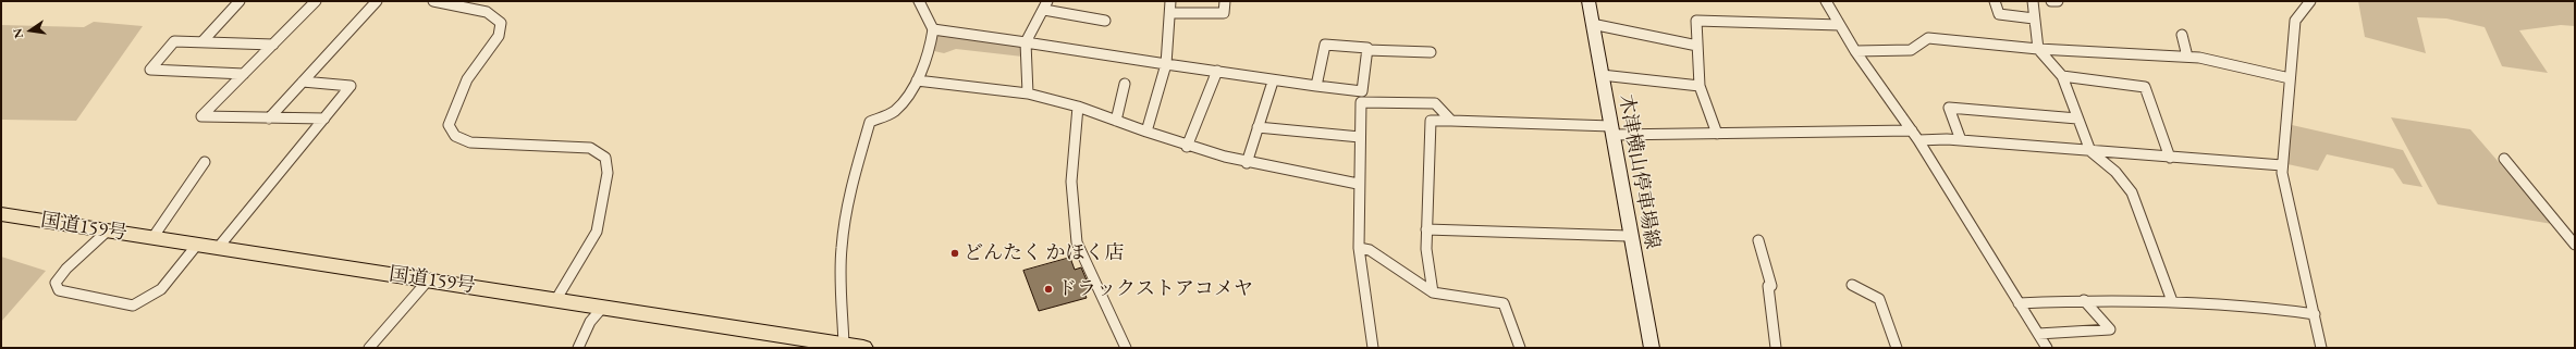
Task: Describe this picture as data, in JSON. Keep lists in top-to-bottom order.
{
  "streets": {
    "highway": ["国道159号"],
    "main road": ["木津横山停車場線"]
  },
  "places": ["どんたく かほく店", "ドラックストアコメヤ"],
  "north": "left"
}
